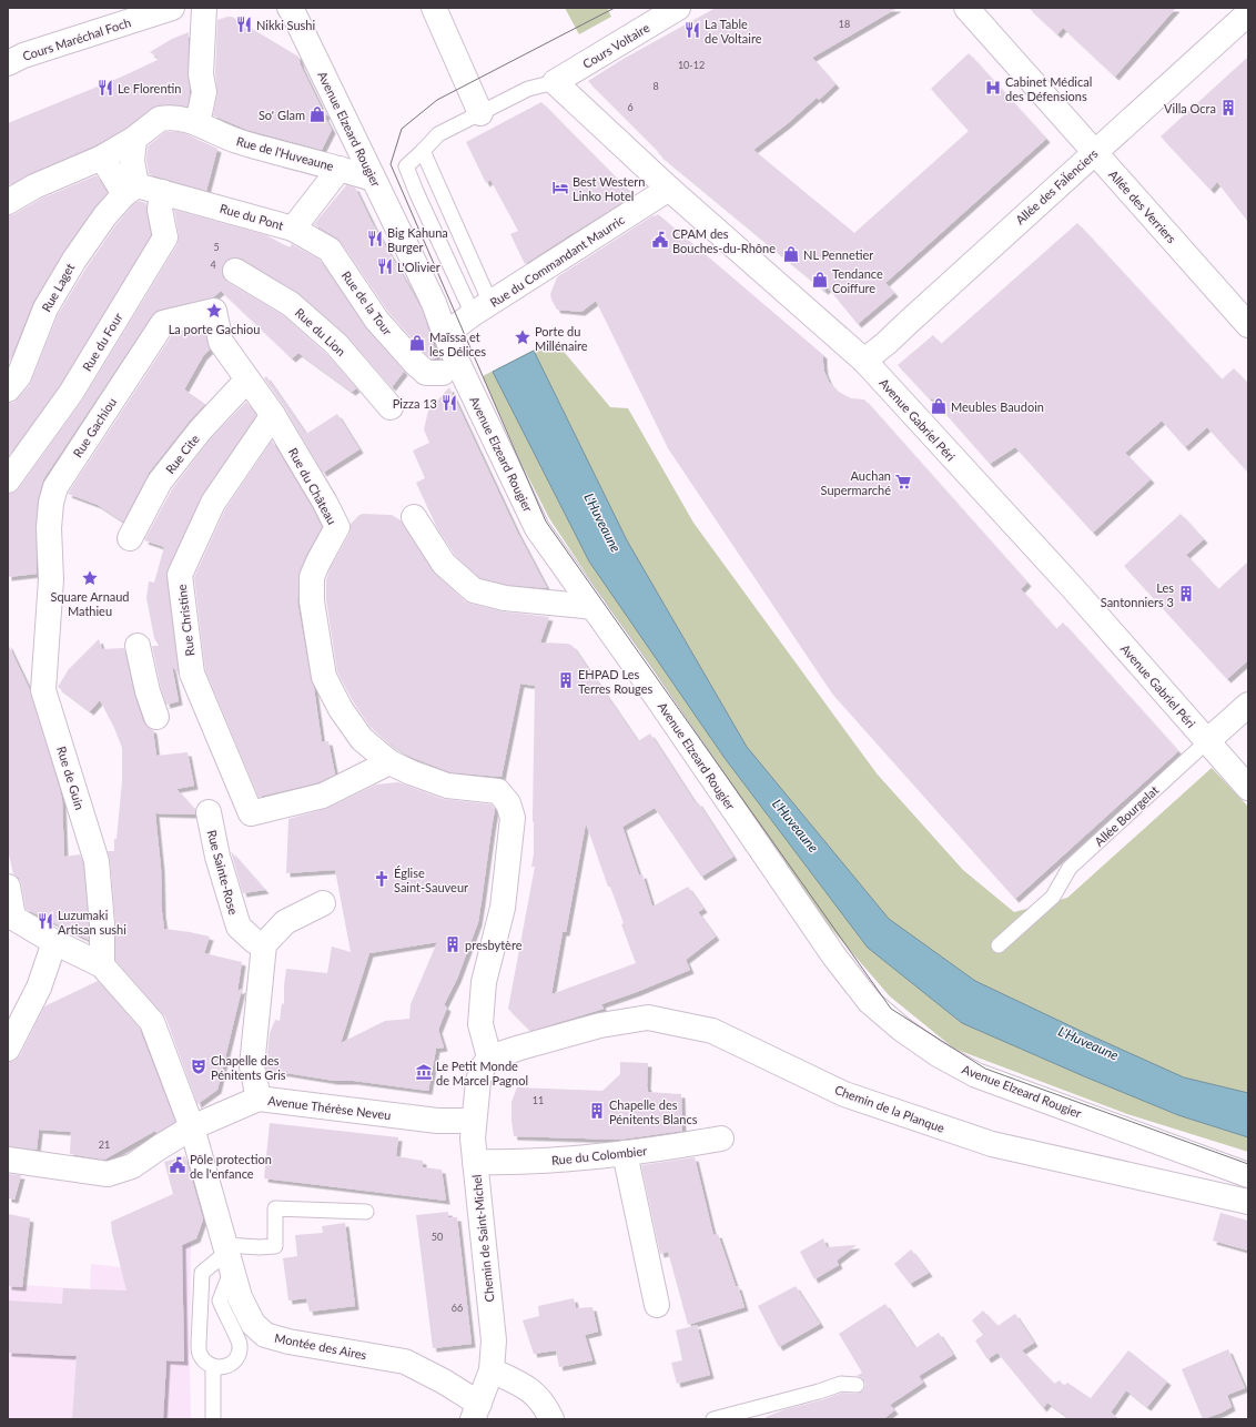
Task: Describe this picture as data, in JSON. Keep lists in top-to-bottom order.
{
  "streets": {
    "street": [
      "Cours Maréchal Foch",
      "Cours Voltaire",
      "Avenue Elzeard Rougier",
      "Rue de l'Huveaune",
      "Allée des FaÏenciers",
      "Allée des Verriers",
      "Rue du Pont",
      "Rue du Commandant Maurric",
      "Rue Laget",
      "Rue de la Tour",
      "Rue du Lion",
      "Rue du Four",
      "Avenue Gabriel Péri",
      "Rue Gachiou",
      "Rue Cite",
      "Rue du Château",
      "Rue Christine",
      "Rue de Guin",
      "Rue Sainte-Rose",
      "Avenue Thérèse Neveu",
      "Chemin de la Planque",
      "Rue du Colombier",
      "Chemin de Saint-Michel",
      "Montée des Aires"
    ],
    "lane": ["Allée Bourgelat"]
  },
  "crossings": [
    ["Cours Voltaire", "Avenue Gabriel Péri"],
    ["Avenue Elzeard Rougier", "Rue de l'Huveaune"],
    ["Avenue Elzeard Rougier", "Rue du Commandant Maurric"],
    ["Rue de l'Huveaune", "Rue du Pont"],
    ["Allée des FaÏenciers", "Allée des Verriers"],
    ["Allée des FaÏenciers", "Avenue Gabriel Péri"],
    ["Rue du Pont", "Rue Laget"],
    ["Rue du Pont", "Rue de la Tour"],
    ["Rue du Pont", "Rue du Four"],
    ["Rue du Commandant Maurric", "Avenue Gabriel Péri"],
    ["Avenue Gabriel Péri", "Allée Bourgelat"],
    ["Rue Gachiou", "Rue du Château"],
    ["Rue Gachiou", "Rue de Guin"],
    ["Rue Cite", "Rue du Château"],
    ["Rue du Château", "Rue Christine"],
    ["Rue du Château", "Chemin de la Planque"],
    ["Rue du Château", "Chemin de Saint-Michel"],
    ["Rue de Guin", "Montée des Aires"],
    ["Avenue Thérèse Neveu", "Chemin de Saint-Michel"],
    ["Avenue Thérèse Neveu", "Montée des Aires"],
    ["Chemin de la Planque", "Chemin de Saint-Michel"],
    ["Rue du Colombier", "Chemin de Saint-Michel"],
    ["Chemin de Saint-Michel", "Montée des Aires"]
  ],
  "water": ["L'Huveaune"],
  "places": {
    "restaurant": [
      "Nikki Sushi",
      "La Table de Voltaire",
      "Le Florentin",
      "Big Kahuna Burger",
      "L'Olivier",
      "Pizza 13",
      "Luzumaki Artisan sushi"
    ],
    "hospital": ["Cabinet Médical des Défensions"],
    "building": [
      "Villa Ocra",
      "Les Santonniers 3",
      "EHPAD Les Terres Rouges",
      "presbytère",
      "Chapelle des Pénitents Blancs"
    ],
    "shop": [
      "So' Glam",
      "NL Pennetier",
      "Tendance Coiffure",
      "Maïssa et les Délices",
      "Meubles Baudoin"
    ],
    "hotel": ["Best Western Linko Hotel"],
    "public building": ["CPAM des Bouches-du-Rhône", "Pôle protection de l'enfance"],
    "place": ["La porte Gachiou", "Porte du Millénaire", "Square Arnaud Mathieu"],
    "supermarket": ["Auchan Supermarché"],
    "church": ["Église Saint-Sauveur"],
    "theatre": ["Chapelle des Pénitents Gris"],
    "museum": ["Le Petit Monde de Marcel Pagnol"]
  },
  "house_numbers": [
    "18",
    "10-12",
    "8",
    "6",
    "5",
    "4",
    "11",
    "21",
    "50",
    "66"
  ]
}
